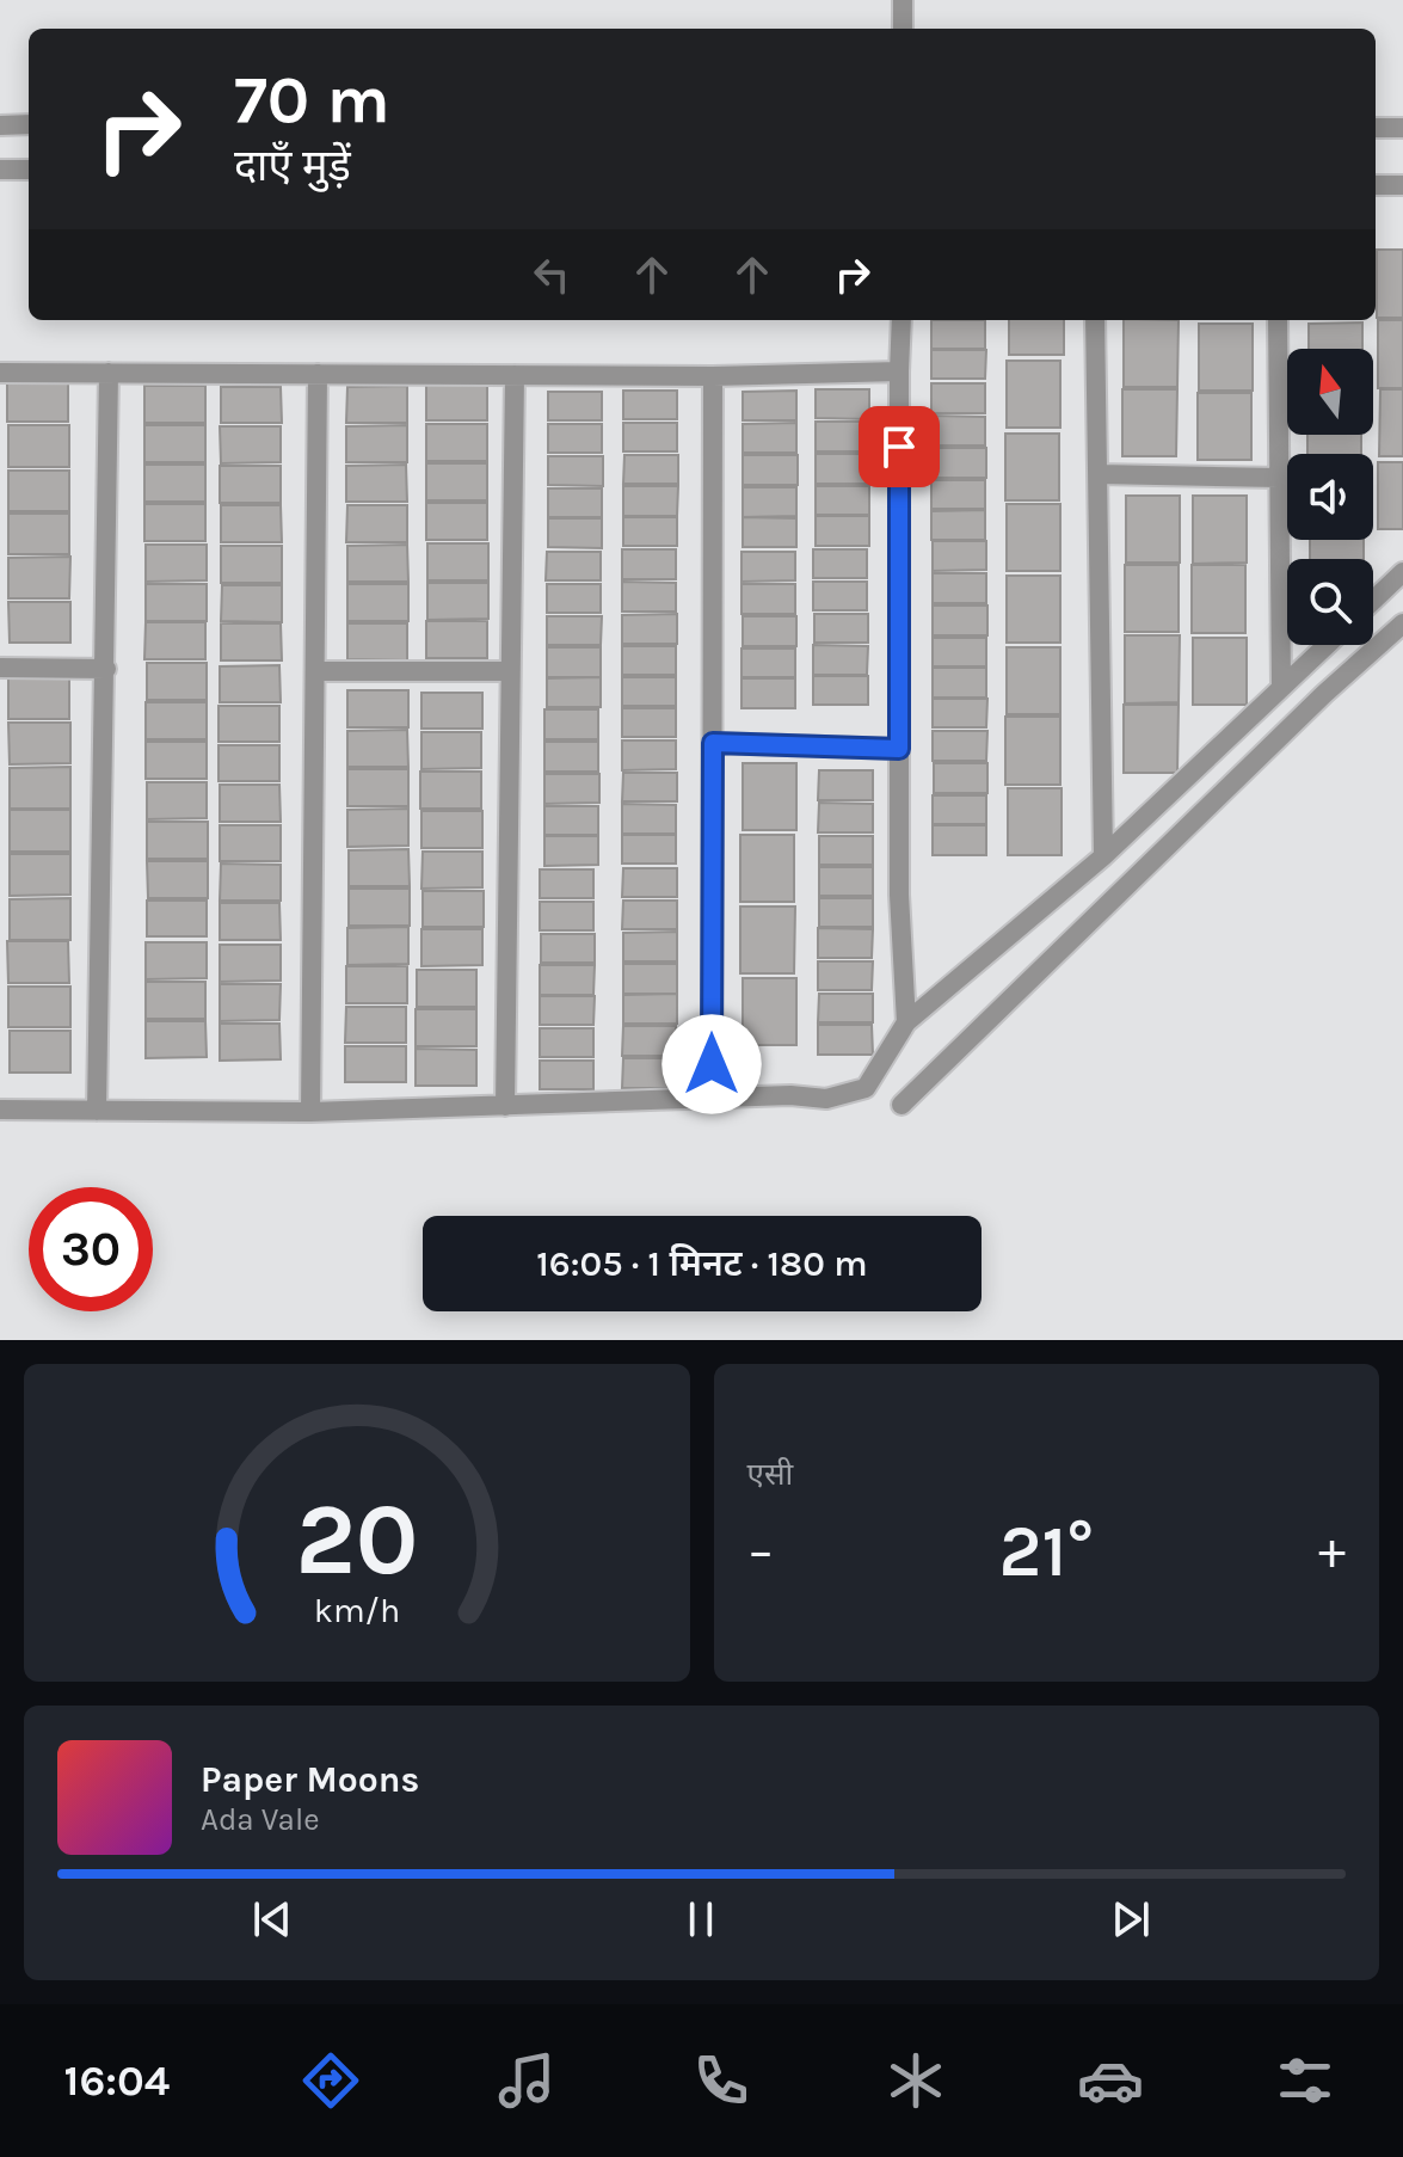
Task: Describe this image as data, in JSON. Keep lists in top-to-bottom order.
{
  "north": "top",
  "page": {
    "turn": ["70 m", "दाएँ मुड़ें"],
    "limit": "30",
    "trip": "16:05 · 1 मिनट · 180 m",
    "tile": "एसी",
    "heat": ["−", "21°", "+"],
    "song": ["Paper Moons", "Ada Vale"],
    "tabs": "16:04",
    "gauge": ["20", "km/h"]
  }
}
